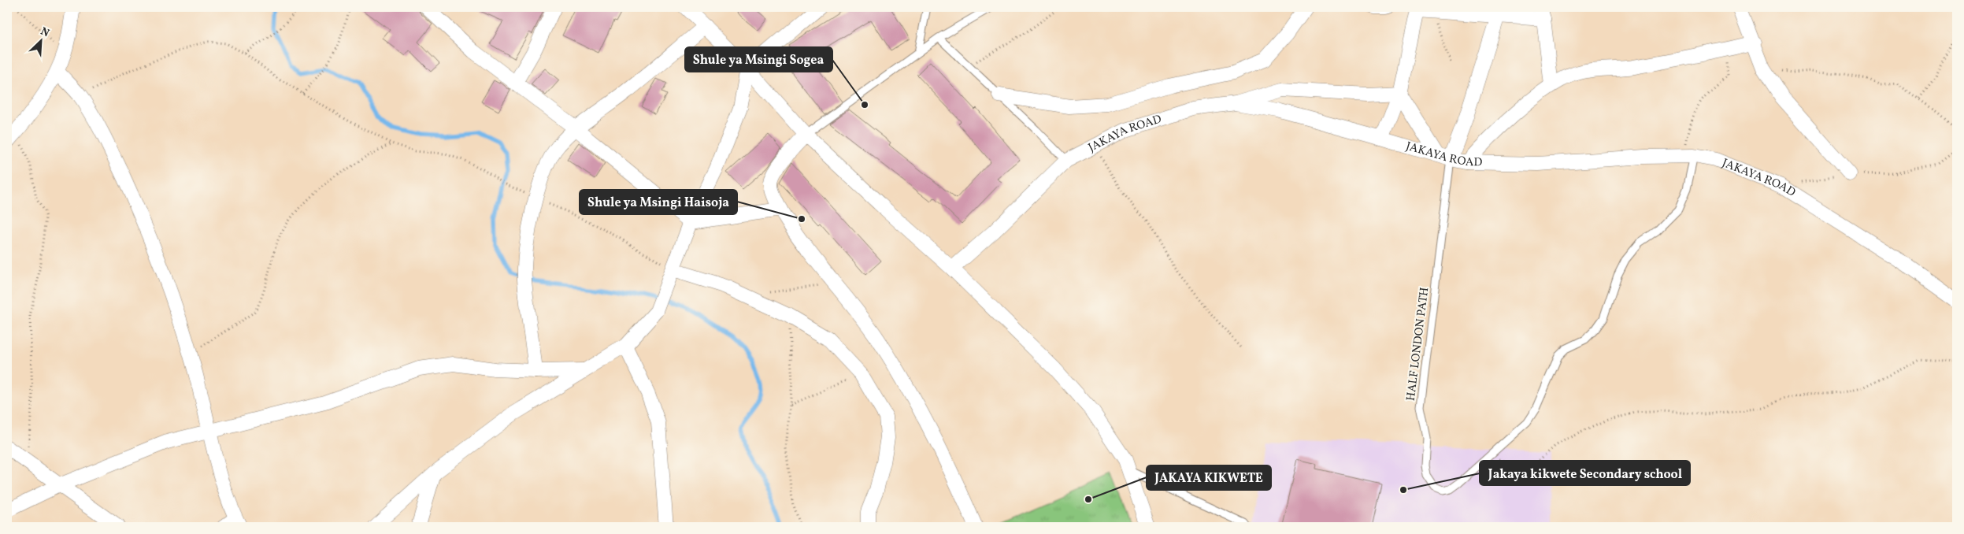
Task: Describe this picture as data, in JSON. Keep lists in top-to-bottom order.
{
  "streets": {
    "street": ["JAKAYA ROAD"],
    "lane": ["HALF LONDON PATH"]
  },
  "crossings": [
    ["JAKAYA ROAD", "HALF LONDON PATH"]
  ],
  "places": [
    "Shule ya Msingi Sogea",
    "Shule ya Msingi Haisoja",
    "Jakaya kikwete Secondary school",
    "JAKAYA KIKWETE"
  ],
  "north": "top right"
}
